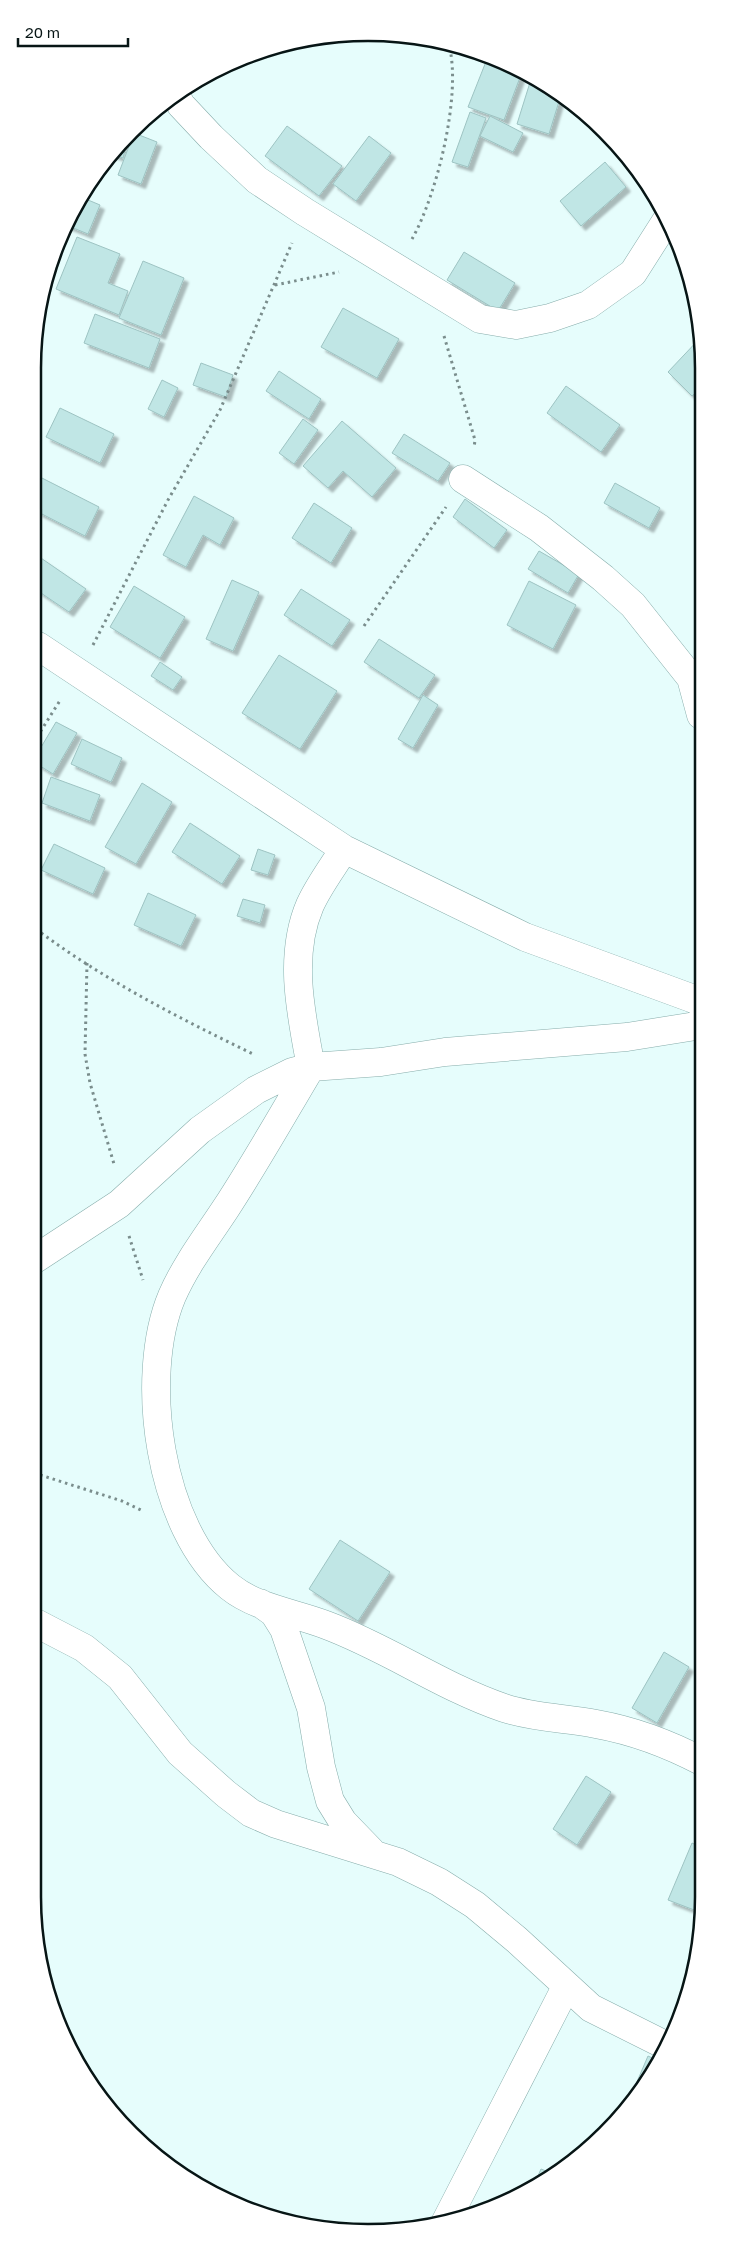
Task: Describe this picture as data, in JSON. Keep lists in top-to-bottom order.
{
  "scale_bar": "20 m"
}
